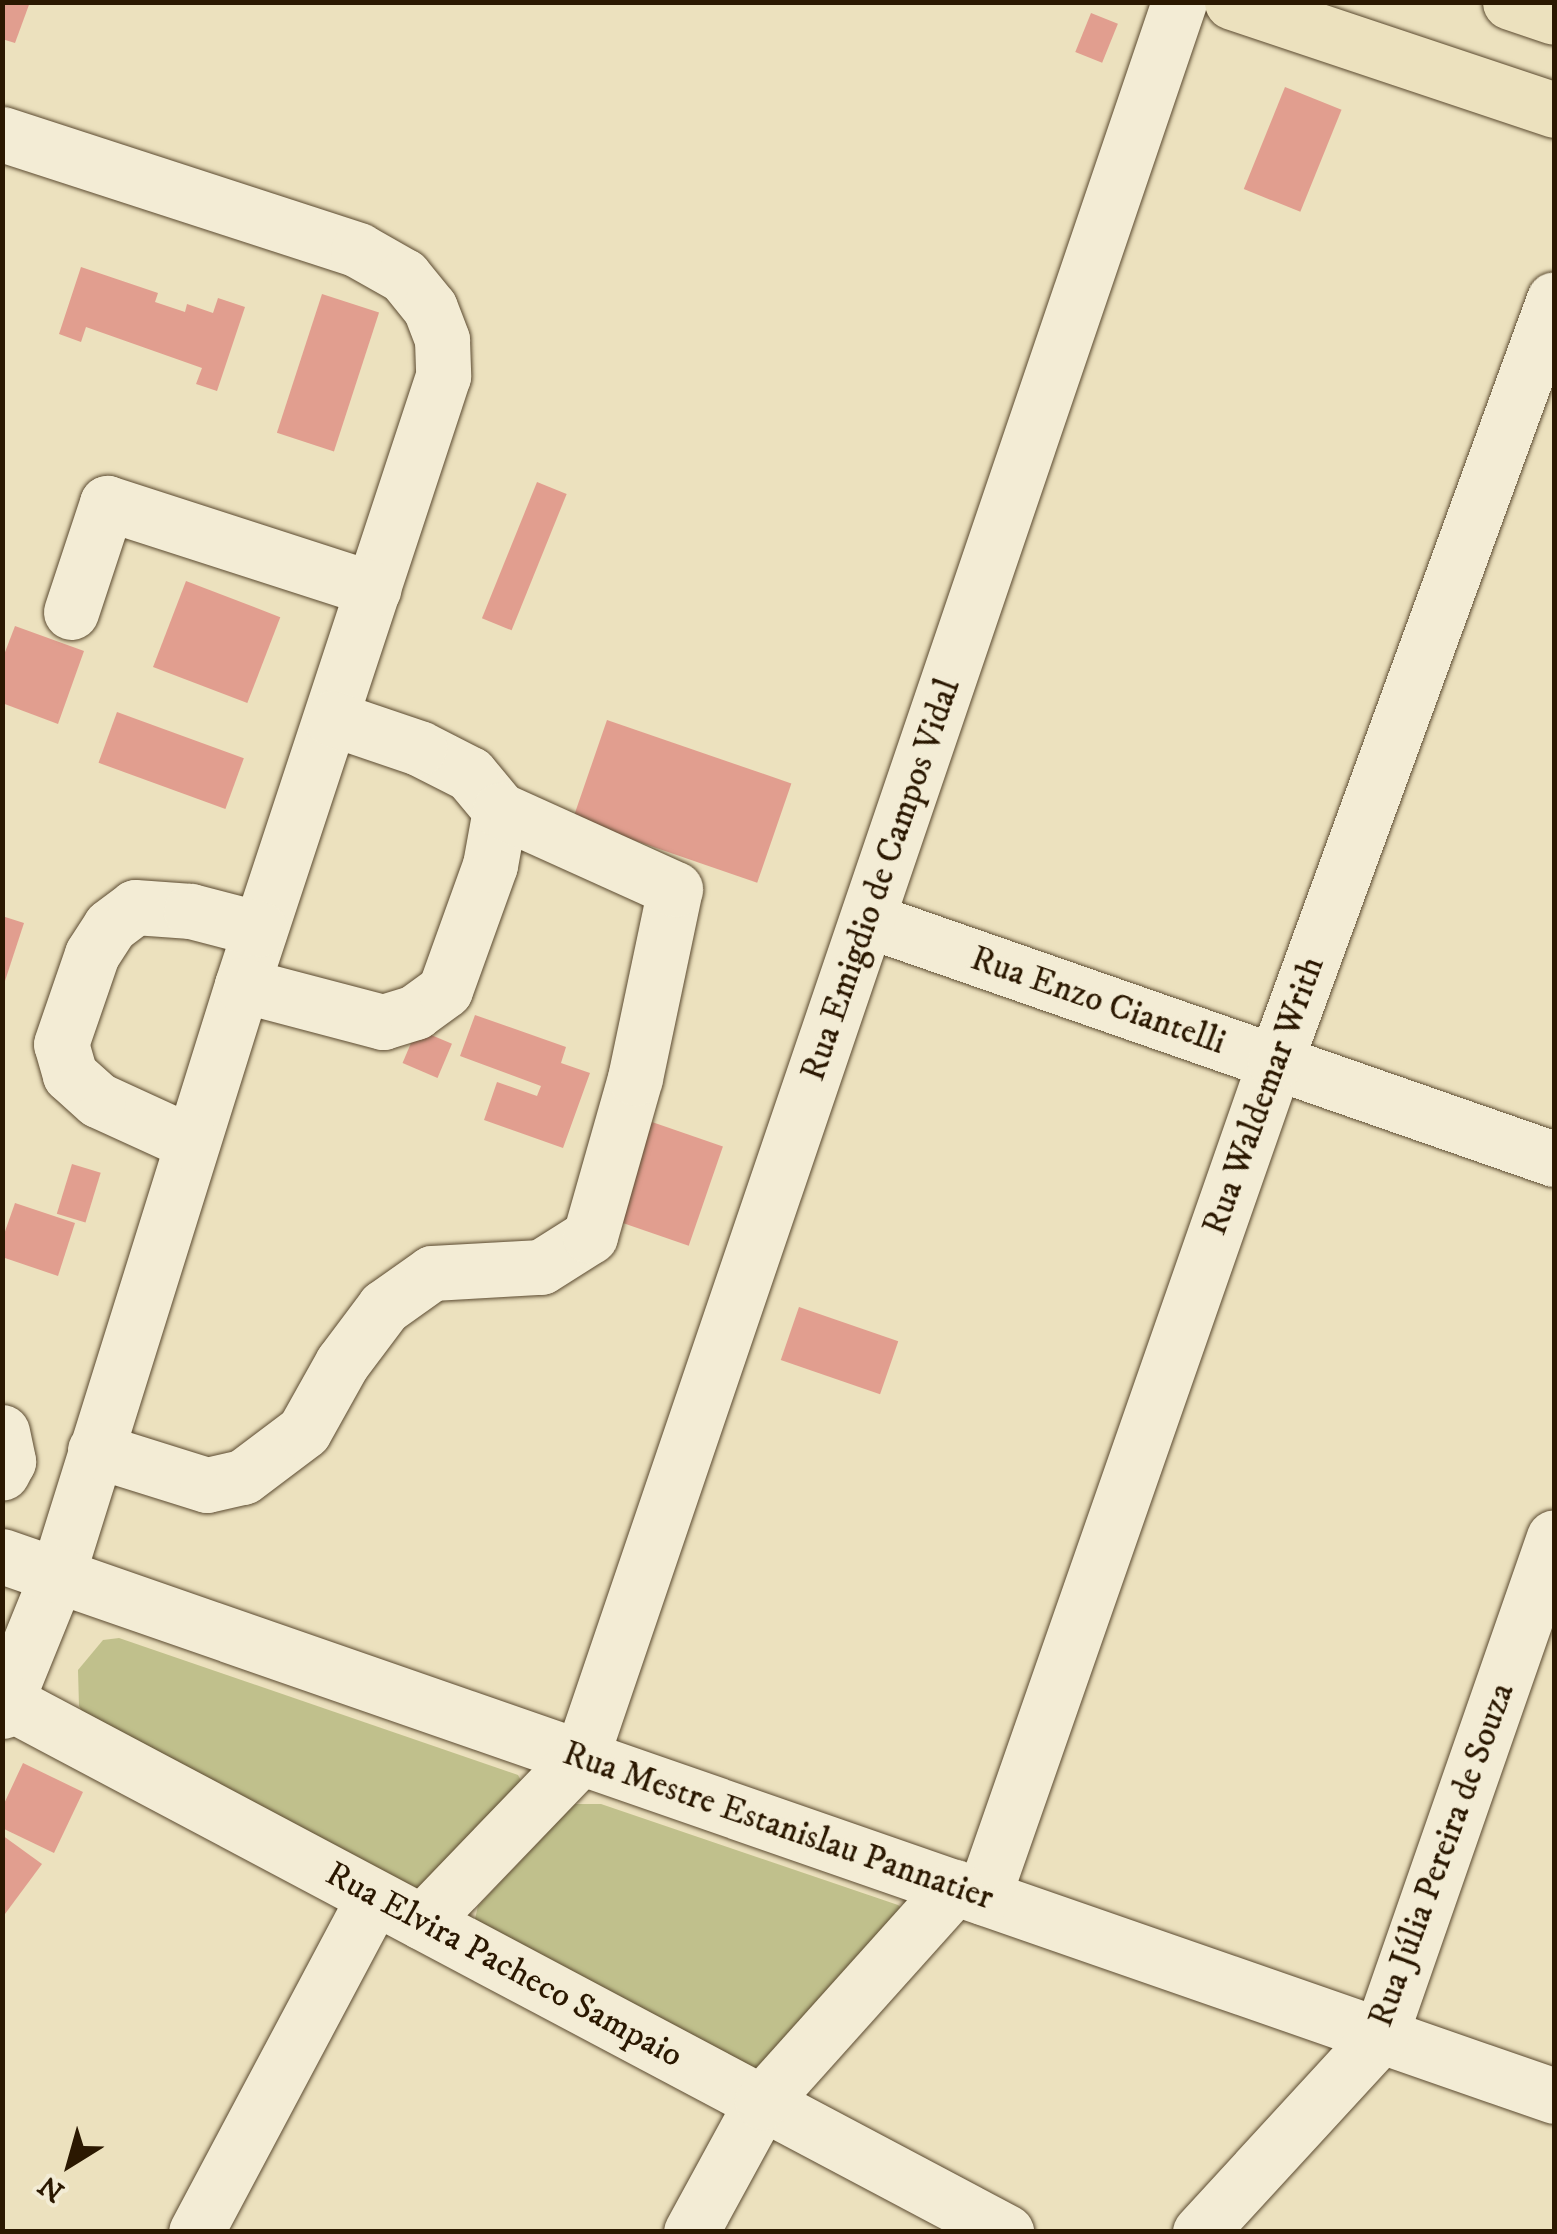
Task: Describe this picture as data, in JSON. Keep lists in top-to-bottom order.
{
  "streets": {
    "street": [
      "Rua Emigdio de Campos Vidal",
      "Rua Enzo Ciantelli",
      "Rua Waldemar Writh",
      "Rua Mestre Estanislau Pannatier",
      "Rua Júlia Pereira de Souza",
      "Rua Elvira Pacheco Sampaio"
    ]
  },
  "crossings": [
    ["Rua Emigdio de Campos Vidal", "Rua Enzo Ciantelli"],
    ["Rua Emigdio de Campos Vidal", "Rua Mestre Estanislau Pannatier"],
    ["Rua Enzo Ciantelli", "Rua Waldemar Writh"],
    ["Rua Waldemar Writh", "Rua Mestre Estanislau Pannatier"],
    ["Rua Waldemar Writh", "Rua Elvira Pacheco Sampaio"],
    ["Rua Mestre Estanislau Pannatier", "Rua Júlia Pereira de Souza"]
  ],
  "north": "bottom left"
}
